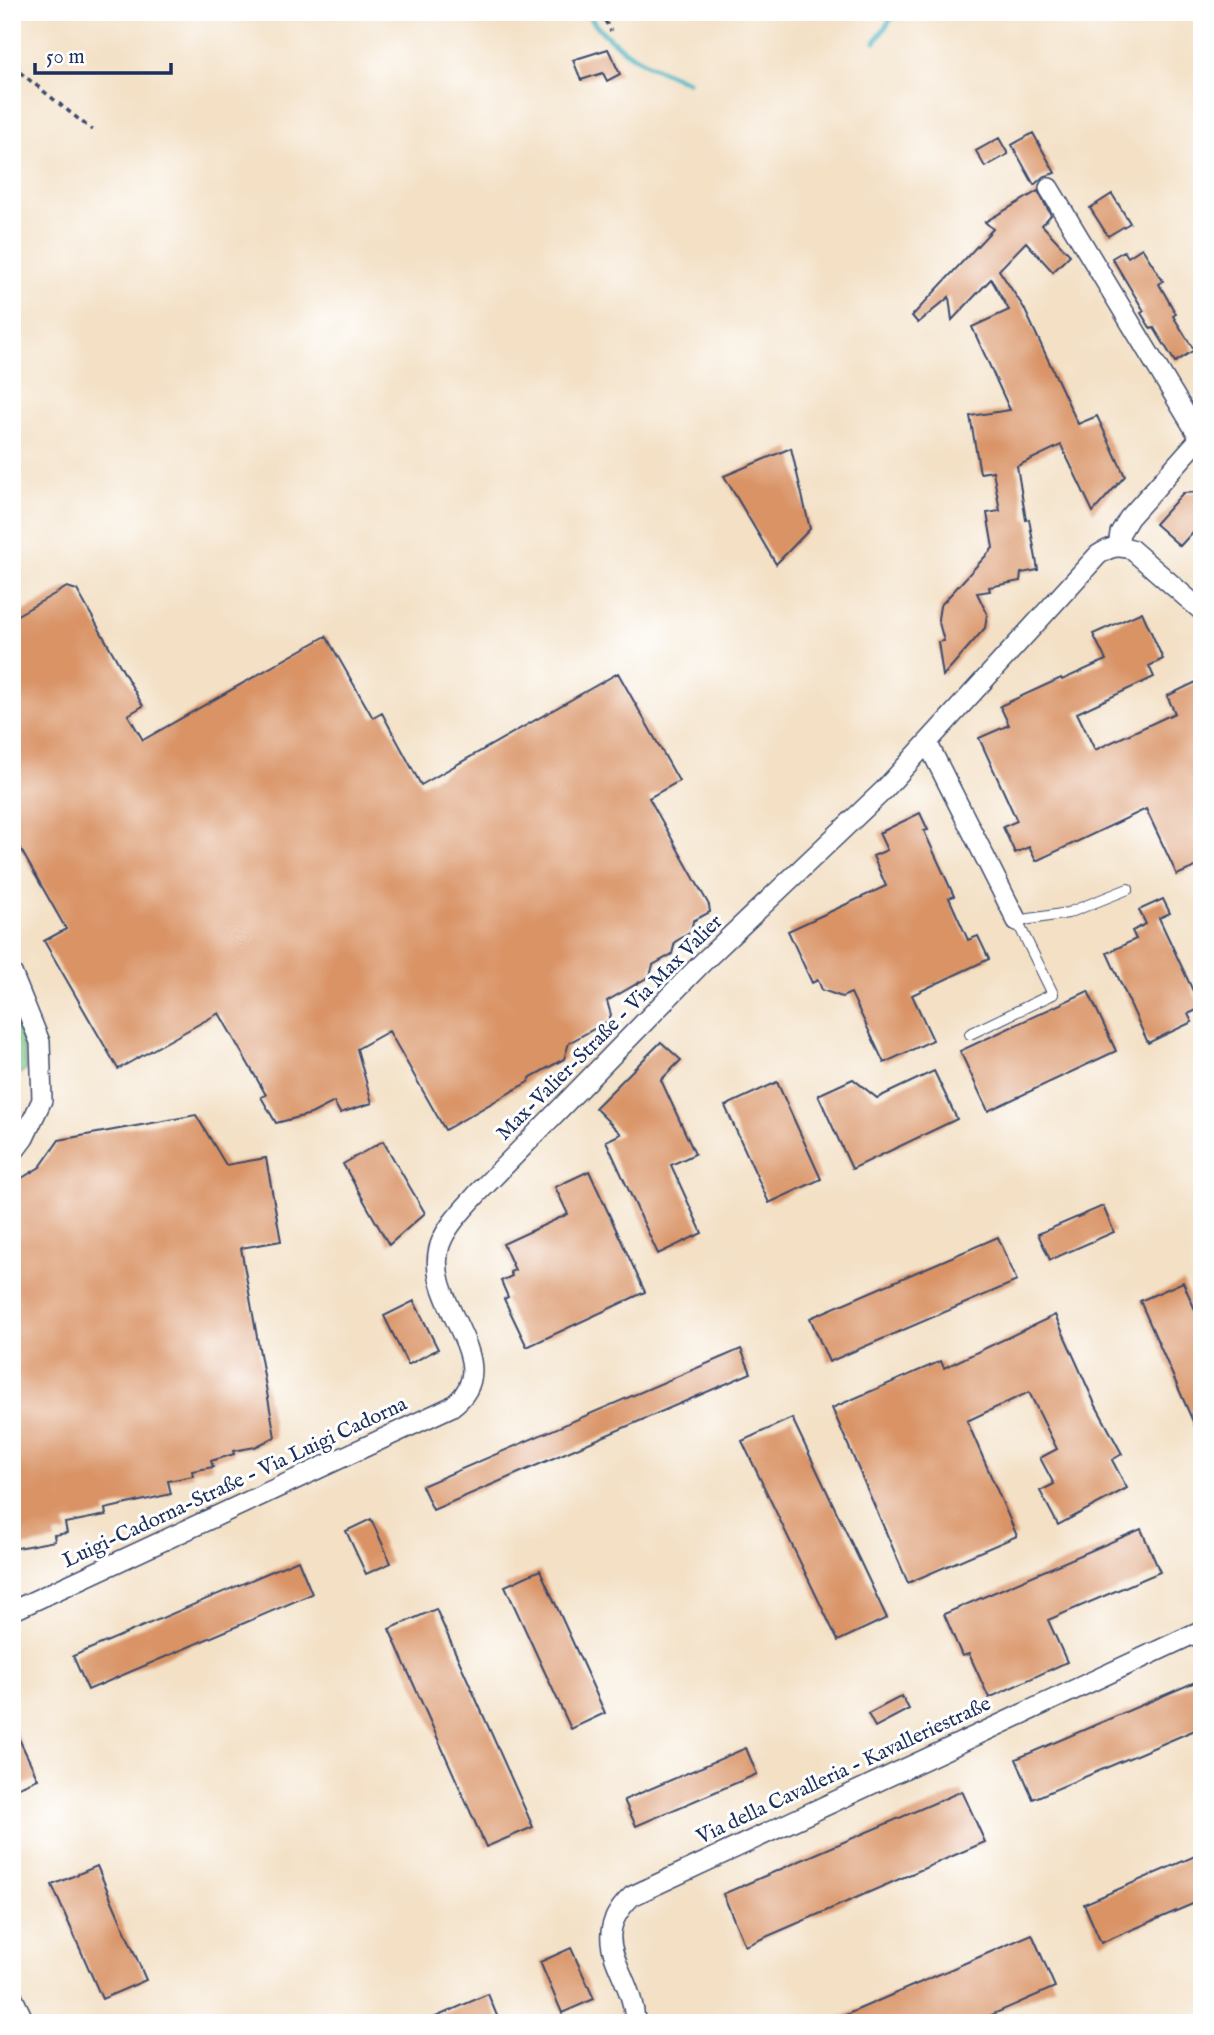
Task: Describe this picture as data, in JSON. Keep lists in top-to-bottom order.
{
  "streets": {
    "street": ["Max-Valier-Straße - Via Max Valier", "Luigi-Cadorna-Straße - Via Luigi Cadorna", "Via della Cavalleria - Kavalleriestraße"]
  },
  "crossings": [
    ["Max-Valier-Straße - Via Max Valier", "Luigi-Cadorna-Straße - Via Luigi Cadorna"]
  ],
  "scale_bar": "50 m"
}
